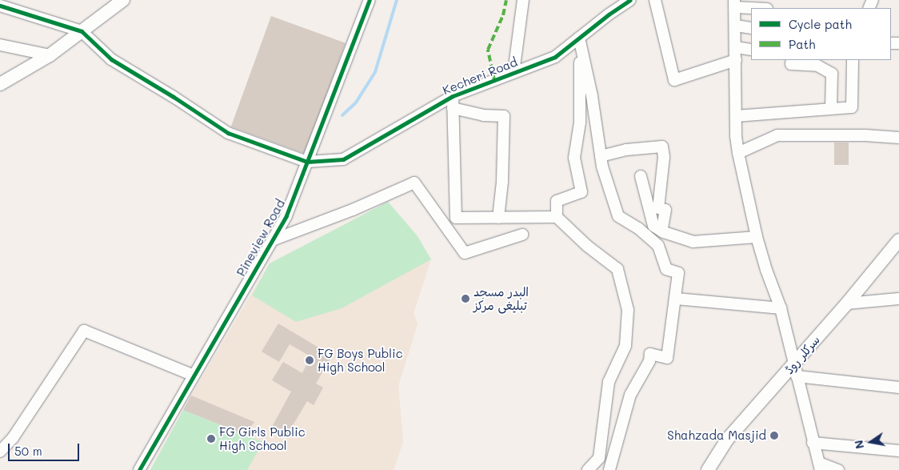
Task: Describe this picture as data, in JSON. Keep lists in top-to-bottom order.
{
  "streets": {
    "main road": ["سرکلر روڈ"],
    "street": ["Kecheri Road", "Pineview Road"]
  },
  "crossings": [
    ["Kecheri Road", "Pineview Road"]
  ],
  "places": [
    "البدر مسجد تبلیغی مرکز",
    "FG Boys Public High School",
    "Shahzada Masjid",
    "FG Girls Public High School"
  ],
  "legend": ["Cycle path", "Path"],
  "scale_bar": "50 m",
  "north": "left"
}
